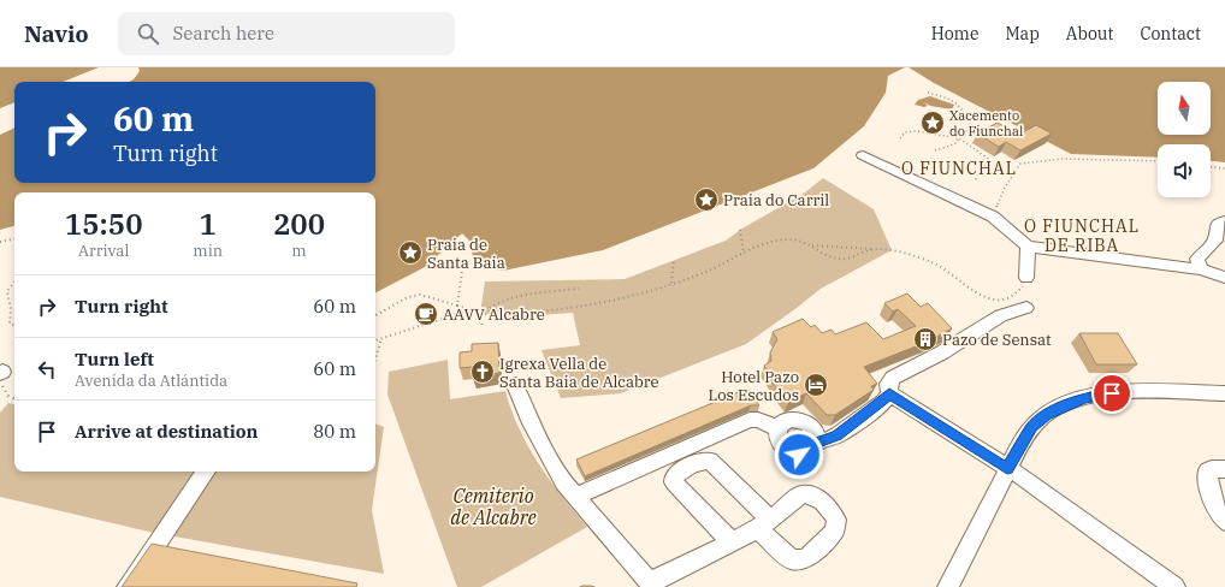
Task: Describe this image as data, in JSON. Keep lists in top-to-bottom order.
{
  "districts": ["O FIUNCHAL", "O FIUNCHAL DE RIBA"],
  "parks": ["Cemiterio de Alcabre"],
  "places": {
    "place": ["Xacemento do Fiunchal", "Praia do Carril", "Praia de Santa Baia"],
    "cafe": ["AAVV Alcabre"],
    "building": ["Pazo de Sensat"],
    "church": ["Igrexa Vella de Santa Baia de Alcabre"],
    "hotel": ["Hotel Pazo Los Escudos"]
  },
  "north": "top",
  "page": {
    "header": "Navio",
    "search": "Search here",
    "nav": [
      "Home",
      "Map",
      "About",
      "Contact"
    ],
    "turn": ["60 m", "Turn right"],
    "eta": [
      "15:50",
      "Arrival",
      "1",
      "min",
      "200",
      "m"
    ],
    "list": [
      {
        "name": "Turn right",
        "value": "60 m"
      },
      {
        "name": "Turn left",
        "note": "Avenida da Atlántida",
        "value": "60 m"
      },
      {
        "name": "Arrive at destination",
        "value": "80 m"
      }
    ]
  }
}
